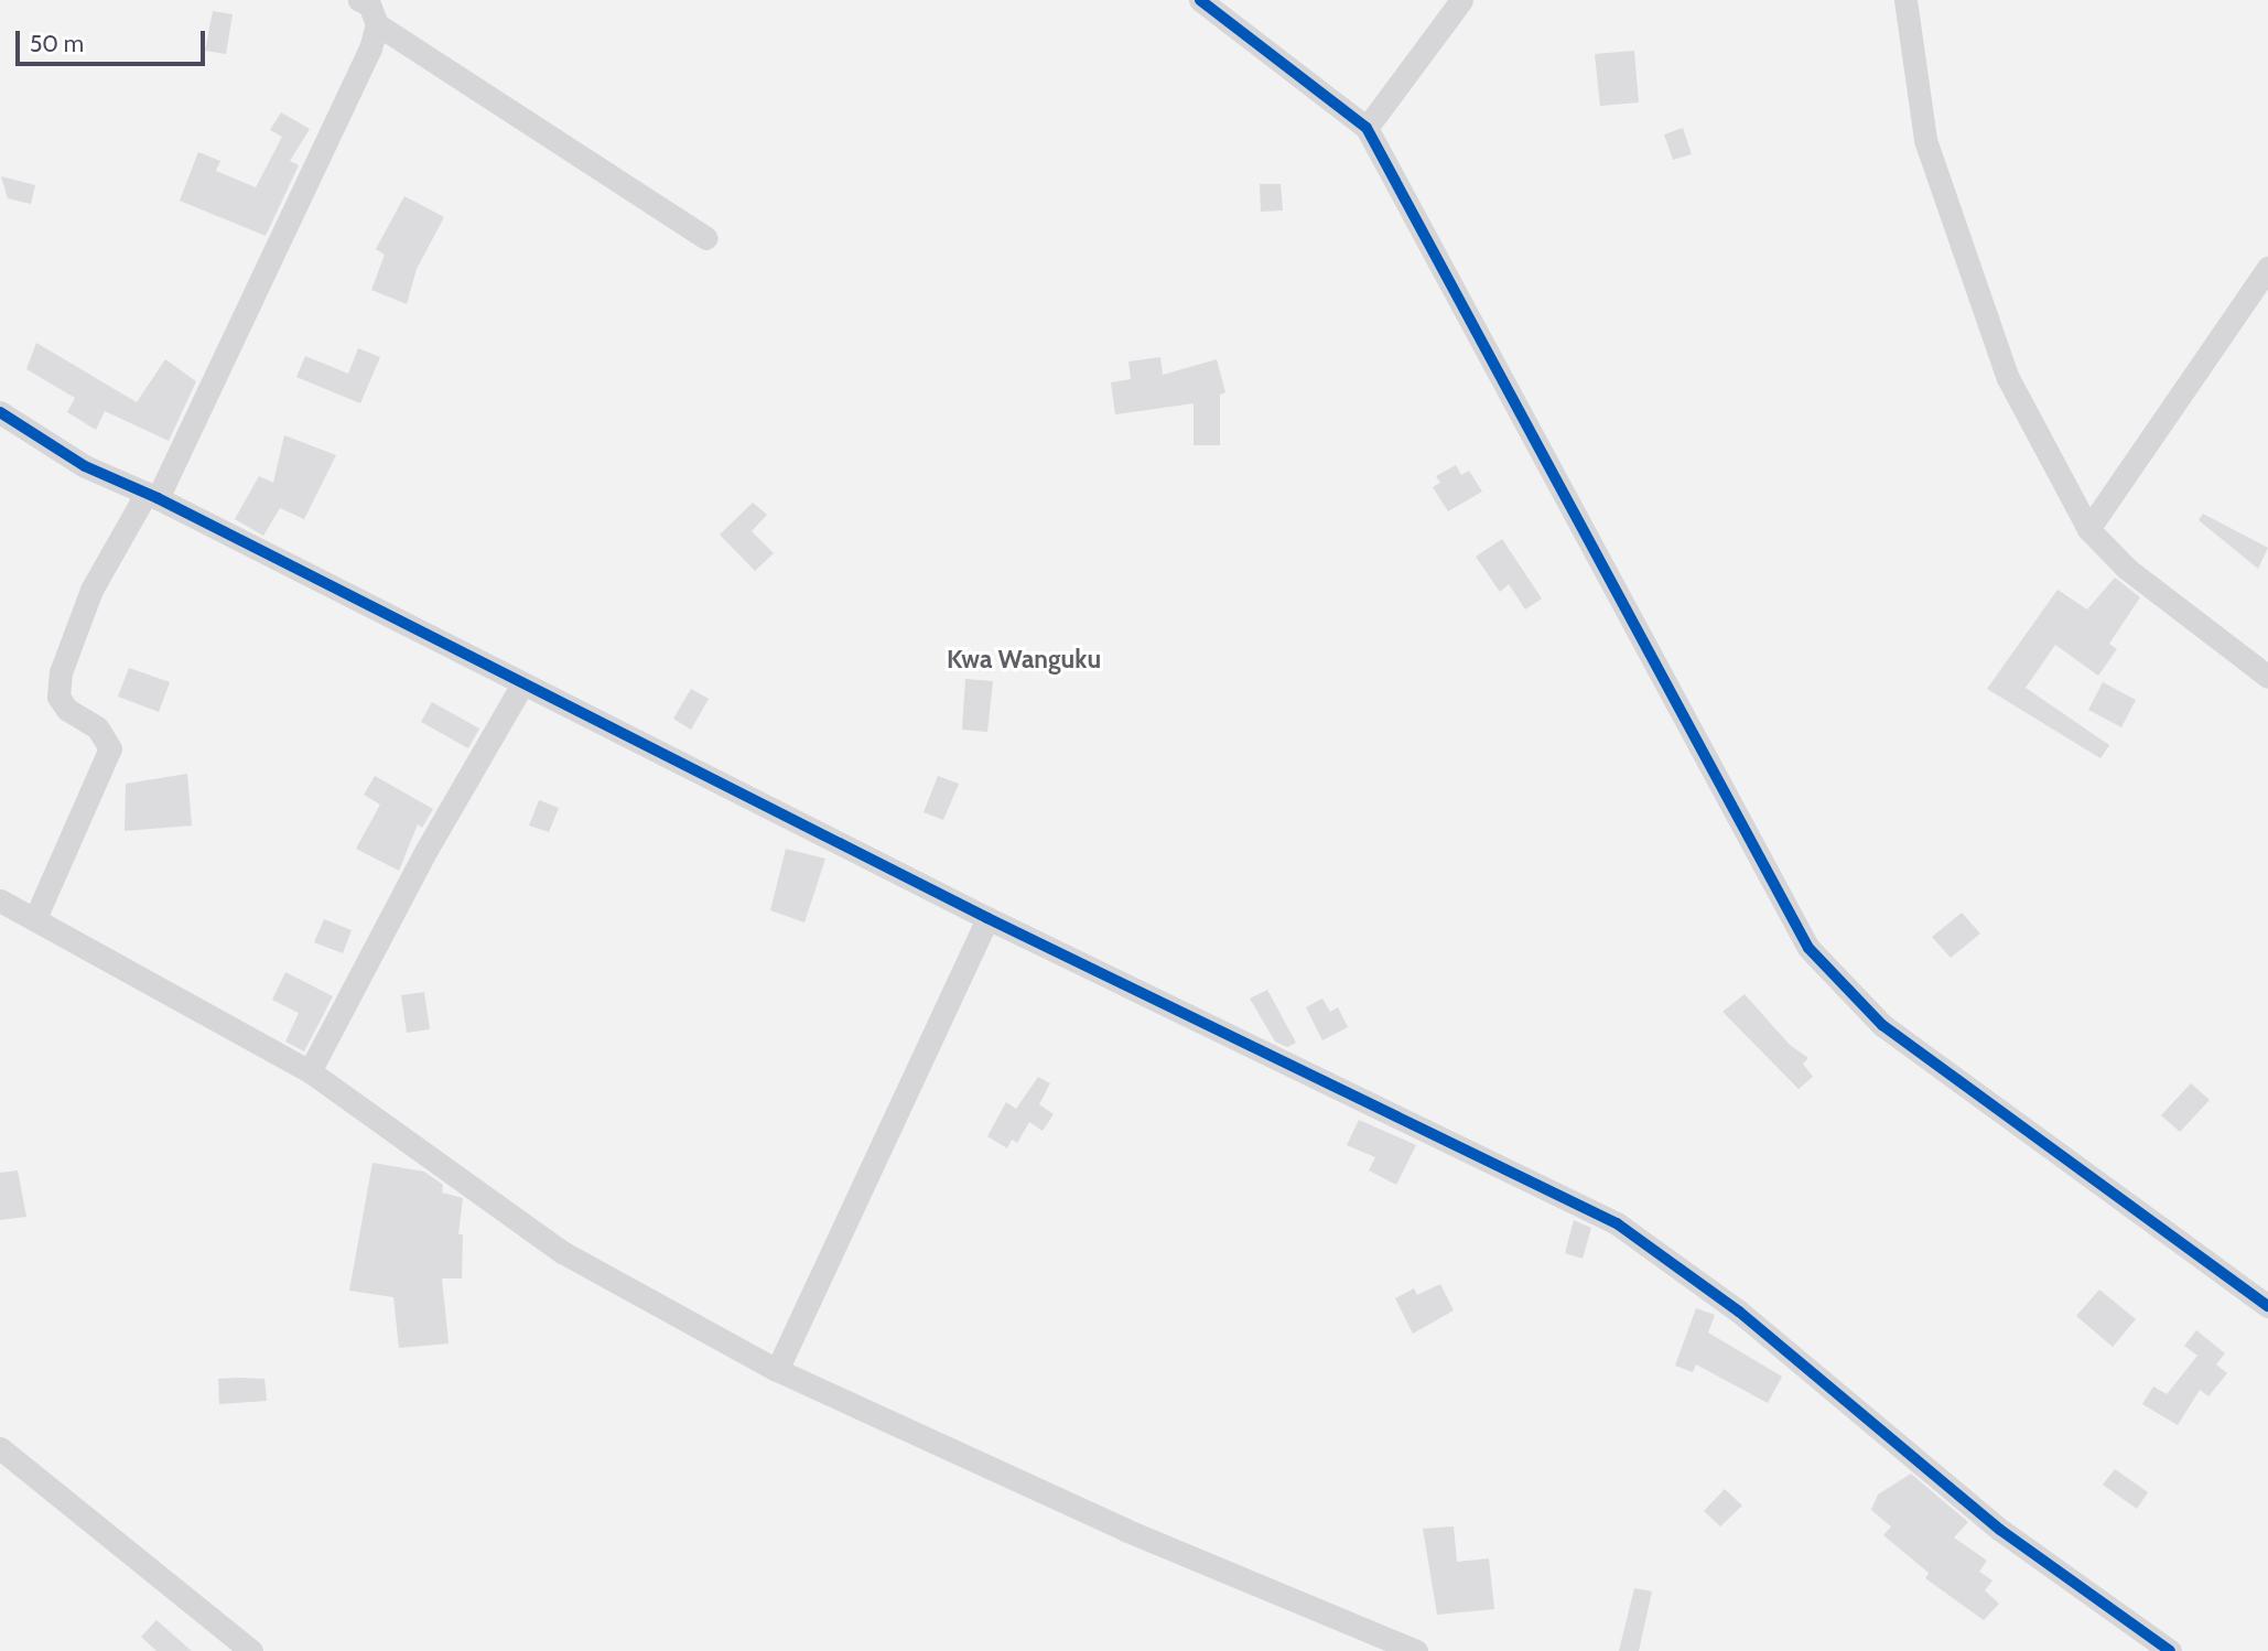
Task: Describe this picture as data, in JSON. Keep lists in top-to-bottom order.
{
  "districts": ["Kwa Wanguku"],
  "scale_bar": "50 m"
}
